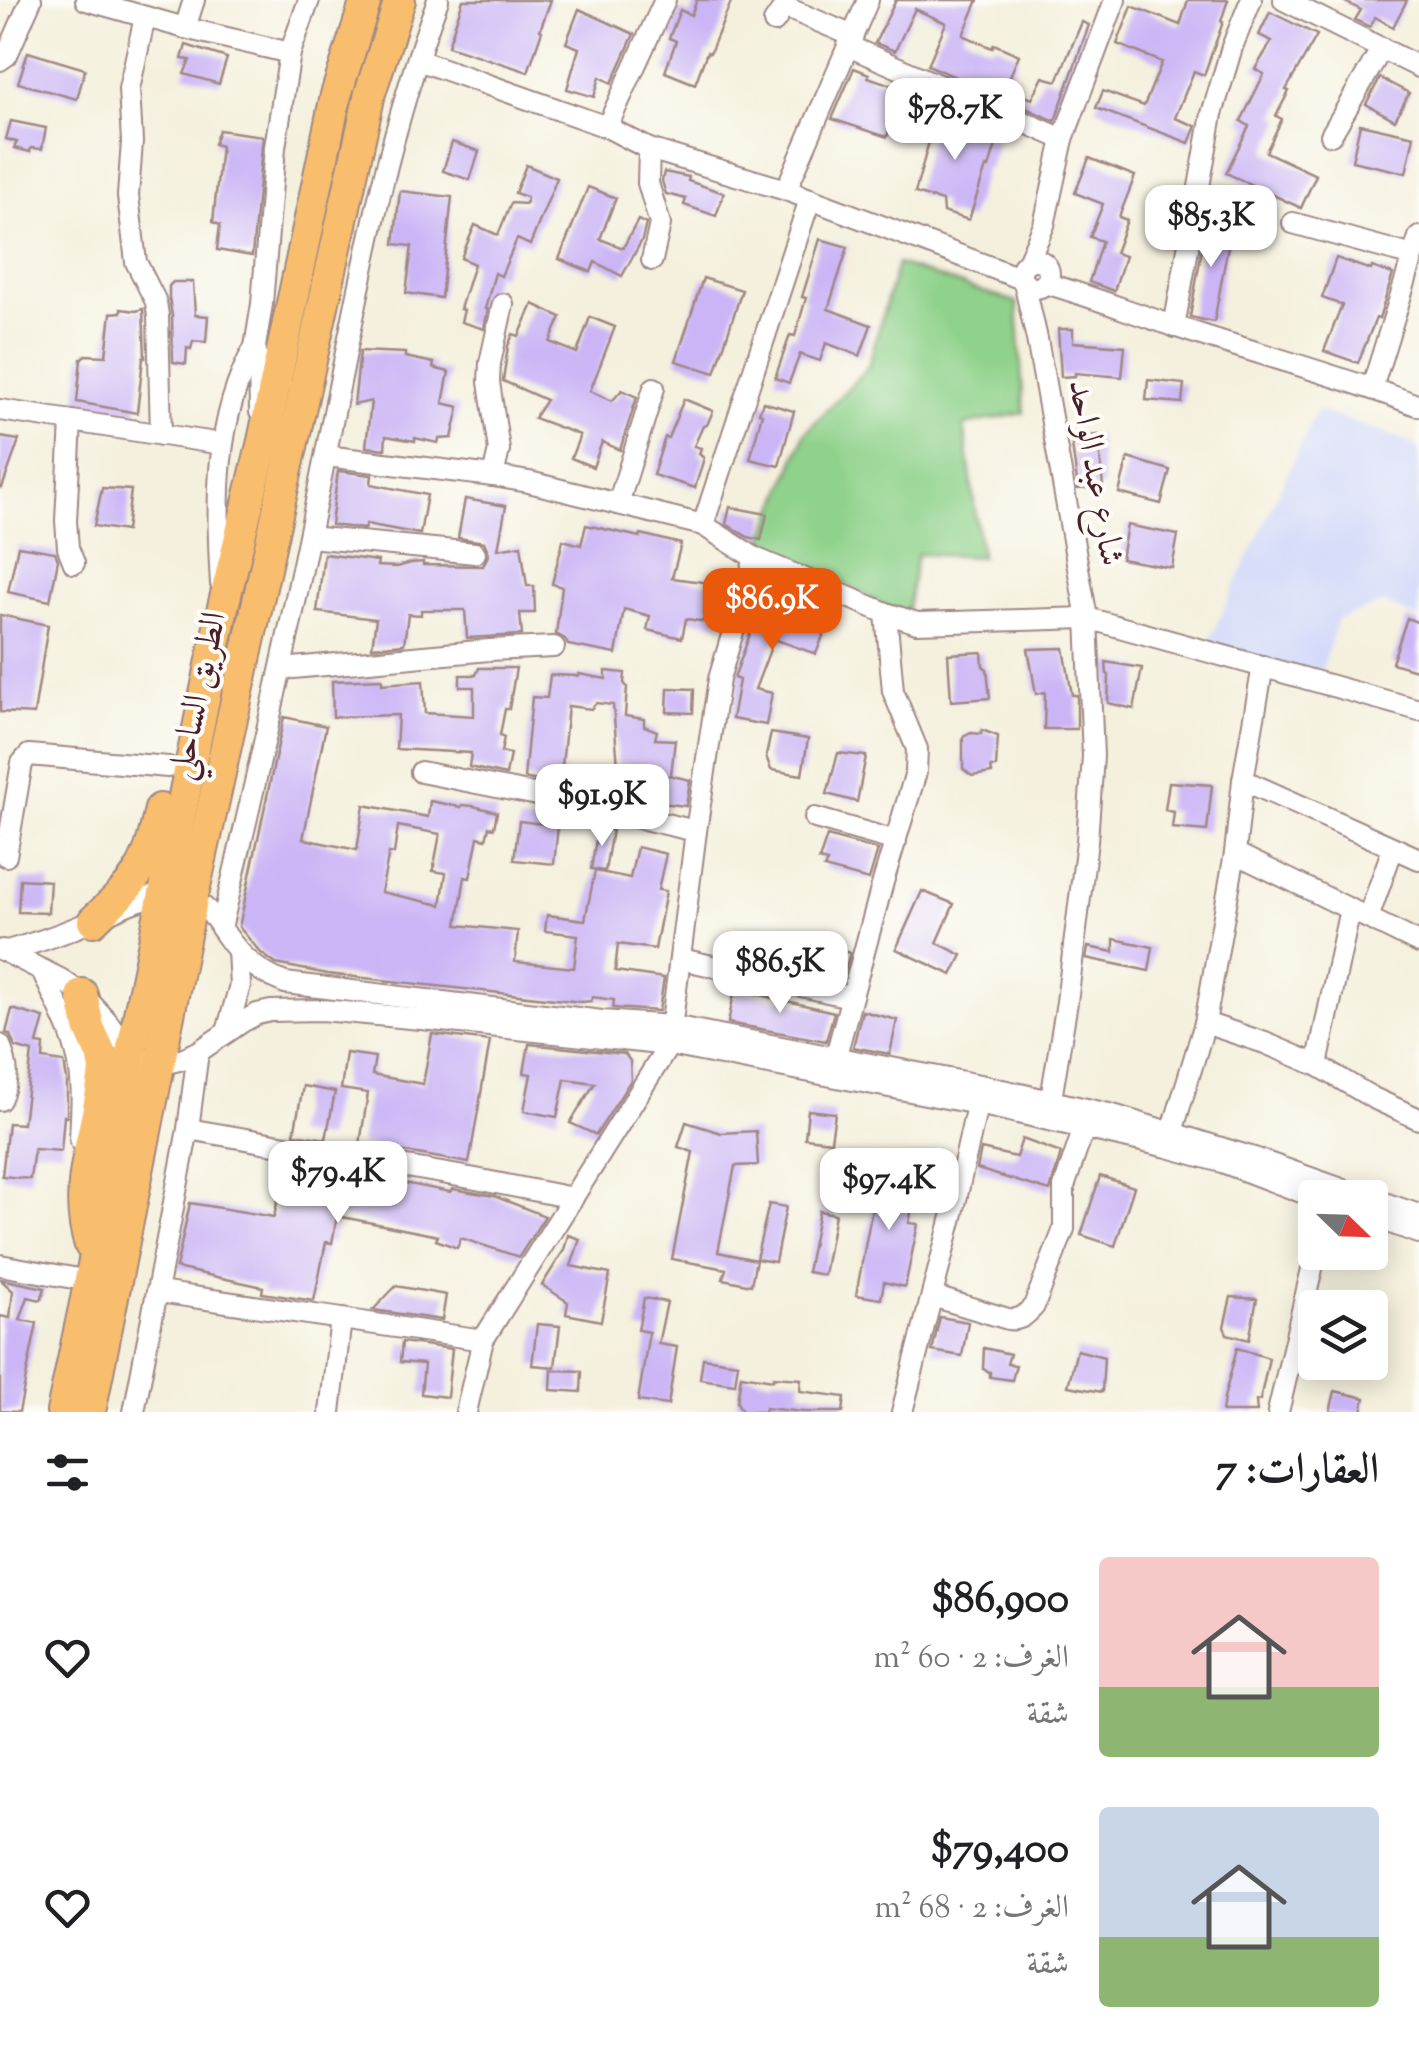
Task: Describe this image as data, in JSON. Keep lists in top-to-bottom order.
{
  "streets": {
    "highway": ["الطريق الساحلي"],
    "street": ["شارع عبد الواحد"]
  },
  "north": "bottom right",
  "page": {
    "price": [
      "$78.7K",
      "$85.3K",
      "$86.9K",
      "$91.9K",
      "$86.5K",
      "$79.4K",
      "$97.4K"
    ],
    "heading": "العقارات: 7",
    "list": [
      {
        "name": "$86,900",
        "note": "الغرف: 2 · 60 m² · شقة"
      },
      {
        "name": "$79,400",
        "note": "الغرف: 2 · 68 m² · شقة"
      }
    ]
  }
}
